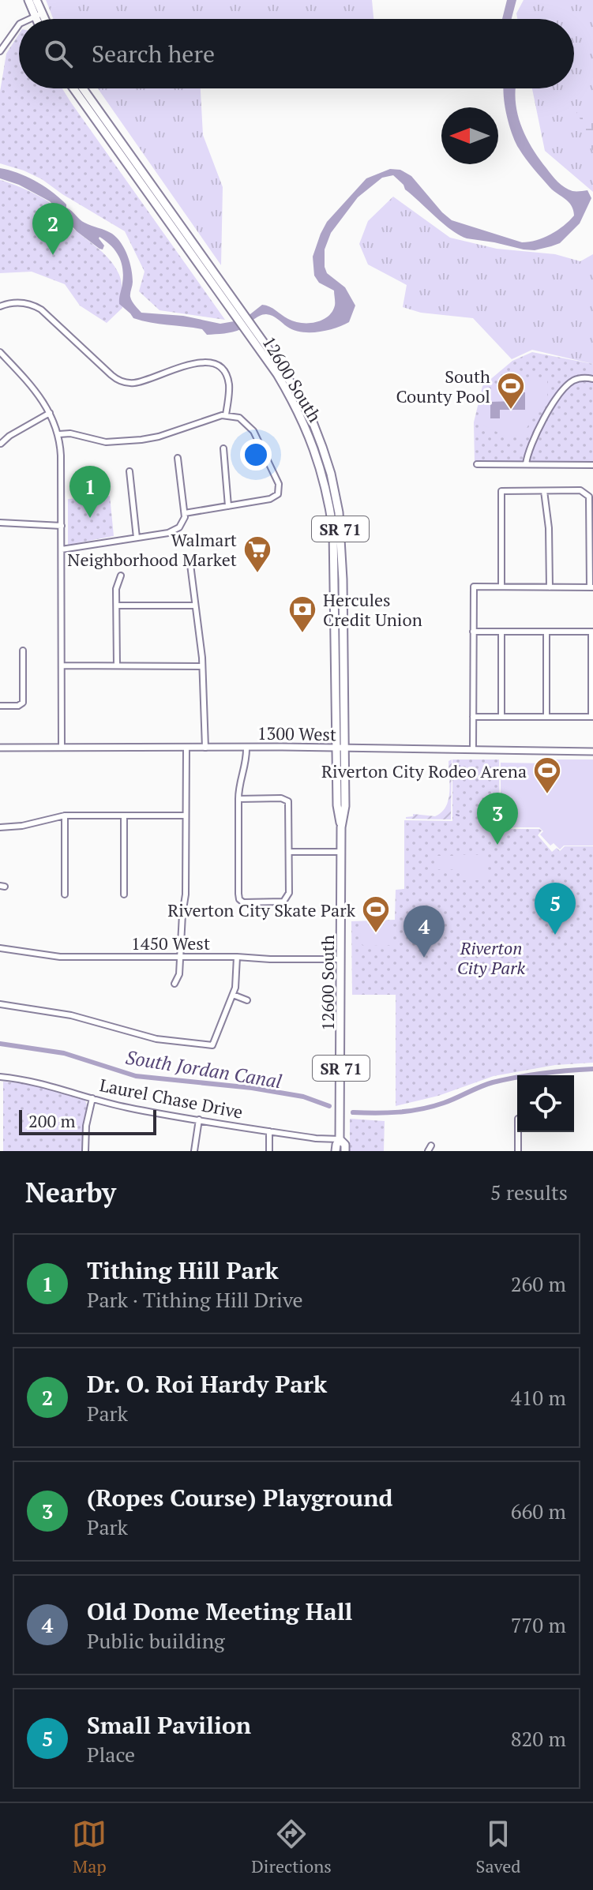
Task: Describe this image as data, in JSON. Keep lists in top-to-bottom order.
{
  "streets": {
    "main road": ["12600 South", "SR 71"],
    "street": ["1300 West", "1450 West", "Laurel Chase Drive"]
  },
  "crossings": [
    ["12600 South", "1300 West"],
    ["12600 South", "1450 West"],
    ["12600 South", "Laurel Chase Drive"]
  ],
  "water": ["South Jordan Canal"],
  "parks": ["Riverton City Park"],
  "places": {
    "sports": ["South County Pool", "Riverton City Rodeo Arena", "Riverton City Skate Park"],
    "supermarket": ["Walmart Neighborhood Market"],
    "bank": ["Hercules Credit Union"]
  },
  "scale_bar": "200 m",
  "north": "left",
  "page": {
    "search": "Search here",
    "pins": [
      "2",
      "1",
      "3",
      "5",
      "4"
    ],
    "scale": "200 m",
    "heading": ["Nearby", "5 results"],
    "list": [
      {
        "mark": "1",
        "name": "Tithing Hill Park",
        "note": "Park · Tithing Hill Drive",
        "value": "260 m"
      },
      {
        "mark": "2",
        "name": "Dr. O. Roi Hardy Park",
        "note": "Park",
        "value": "410 m"
      },
      {
        "mark": "3",
        "name": "(Ropes Course) Playground",
        "note": "Park",
        "value": "660 m"
      },
      {
        "mark": "4",
        "name": "Old Dome Meeting Hall",
        "note": "Public building",
        "value": "770 m"
      },
      {
        "mark": "5",
        "name": "Small Pavilion",
        "note": "Place",
        "value": "820 m"
      }
    ],
    "nav": ["Map", "Directions", "Saved"]
  }
}
